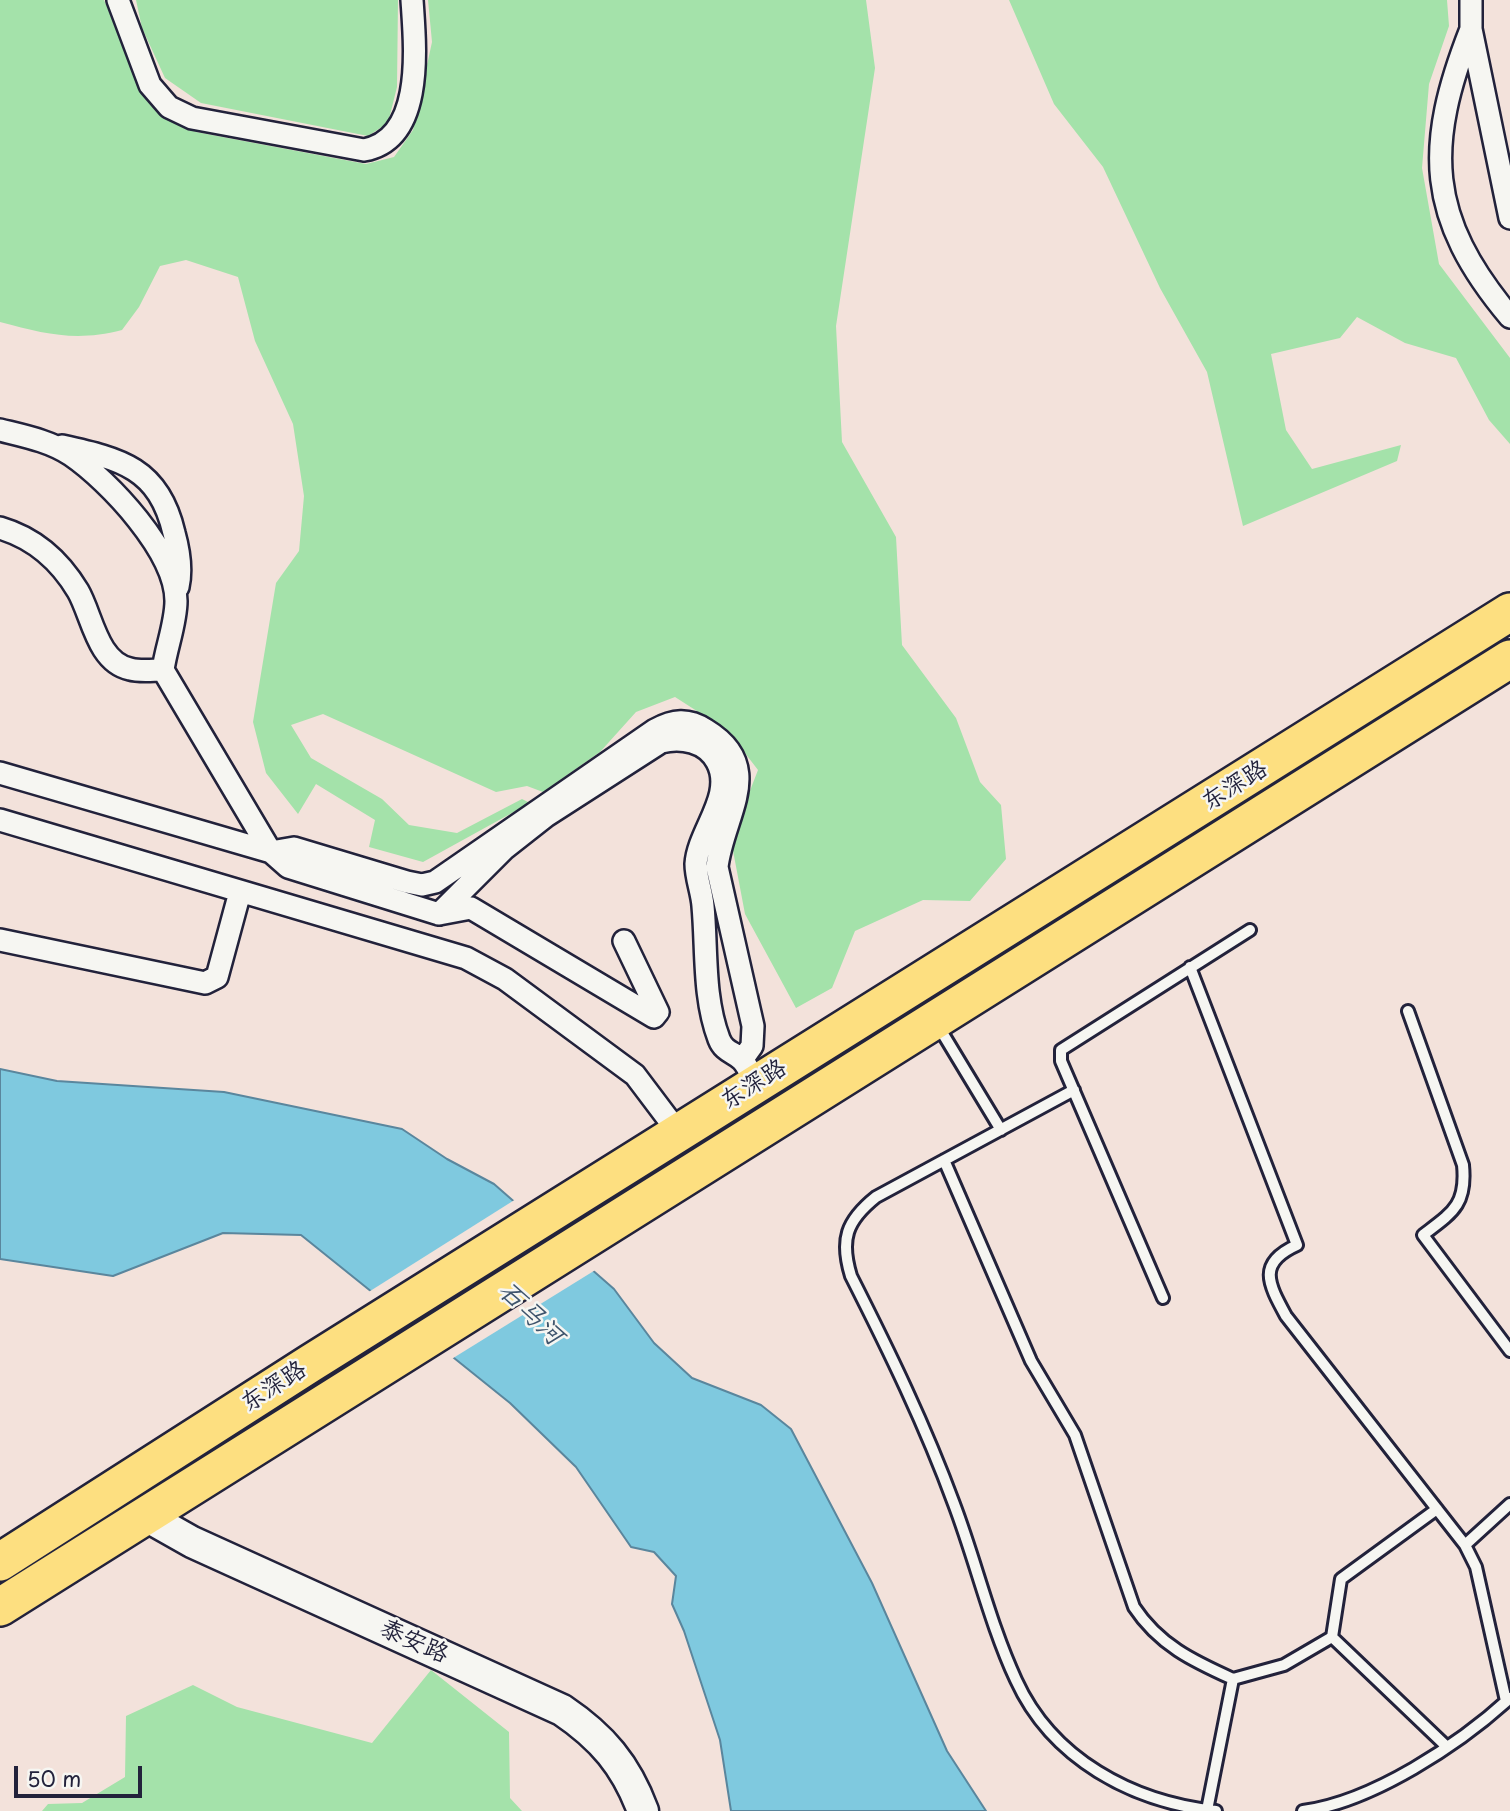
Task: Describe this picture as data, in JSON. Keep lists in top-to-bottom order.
{
  "streets": {
    "highway": ["东深路"],
    "street": ["泰安路"]
  },
  "crossings": [
    ["东深路", "泰安路"]
  ],
  "water": ["石马河"],
  "scale_bar": "50 m"
}
